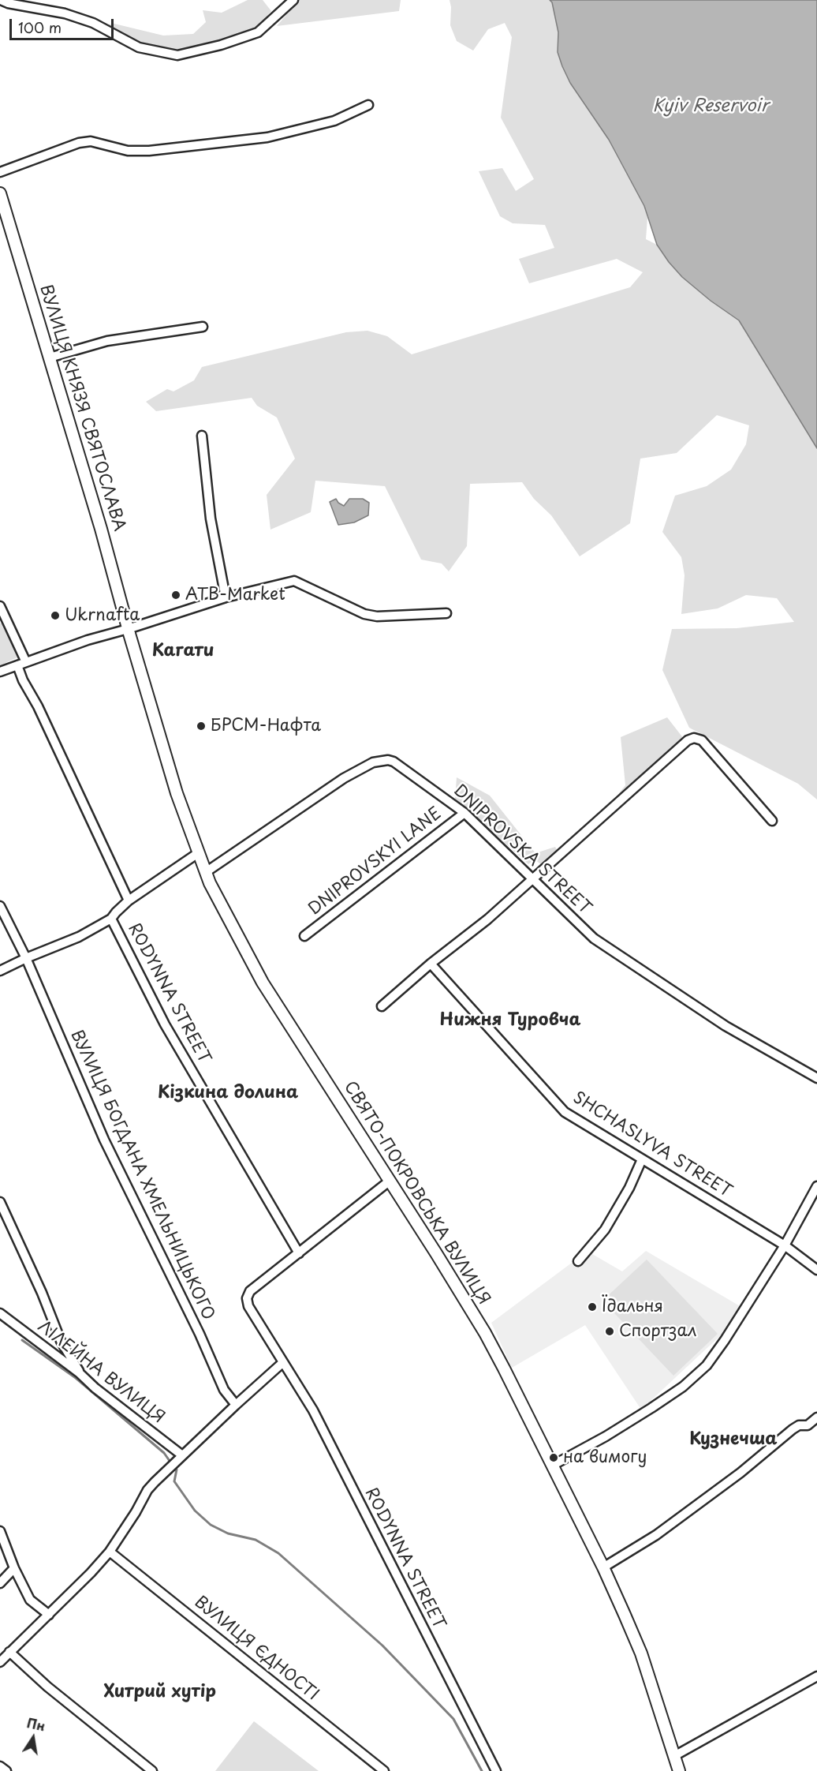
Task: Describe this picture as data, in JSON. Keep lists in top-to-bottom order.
{
  "streets": {
    "main road": ["ВУЛИЦЯ КНЯЗЯ СВЯТОСЛАВА", "СВЯТО-ПОКРОВСЬКА ВУЛИЦЯ"],
    "street": [
      "DNIPROVSKA STREET",
      "DNIPROVSKYI LANE",
      "RODYNNA STREET",
      "SHCHASLYVA STREET",
      "ВУЛИЦЯ БОГДАНА ХМЕЛЬНИЦЬКОГО",
      "ЛІЛЕЙНА ВУЛИЦЯ",
      "ВУЛИЦЯ ЄДНОСТІ"
    ]
  },
  "crossings": [
    ["ВУЛИЦЯ КНЯЗЯ СВЯТОСЛАВА", "СВЯТО-ПОКРОВСЬКА ВУЛИЦЯ"],
    ["DNIPROVSKA STREET", "DNIPROVSKYI LANE"],
    ["DNIPROVSKA STREET", "СВЯТО-ПОКРОВСЬКА ВУЛИЦЯ"]
  ],
  "districts": [
    "Кагати",
    "Нижня Туровча",
    "Кізкина долина",
    "Кузнечша",
    "Хитрий хутір"
  ],
  "water": ["Kyiv Reservoir"],
  "places": [
    "ATB-Market",
    "Ukrnafta",
    "БРСМ-Нафта",
    "Їдальня",
    "Спортзал",
    "на вимогу"
  ],
  "scale_bar": "100 m",
  "north": "top"
}
